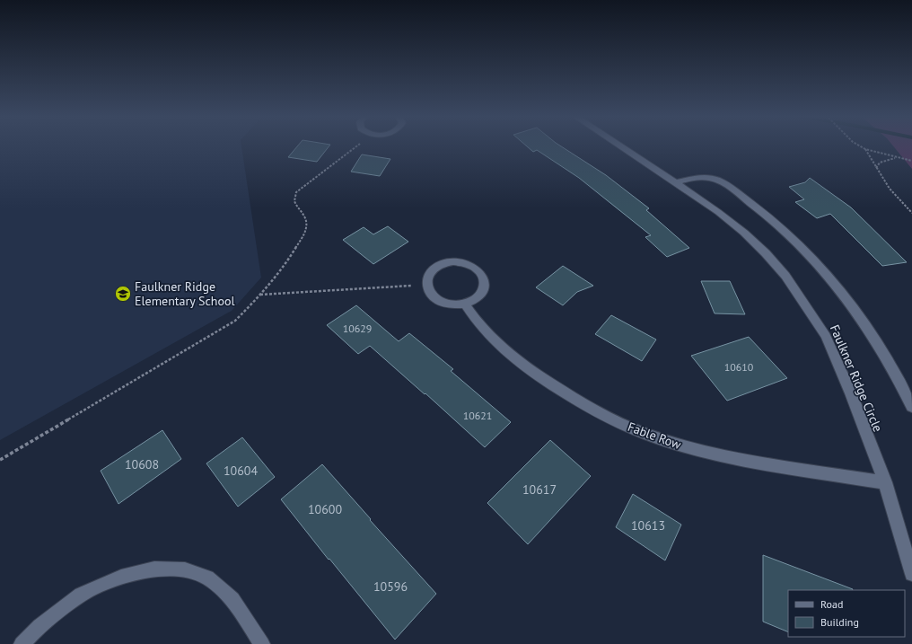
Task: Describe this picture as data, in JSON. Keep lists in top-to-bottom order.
{
  "streets": {
    "street": ["Faulkner Ridge Circle", "Fable Row"]
  },
  "crossings": [
    ["Faulkner Ridge Circle", "Fable Row"]
  ],
  "places": {
    "school or university": ["Faulkner Ridge Elementary School"]
  },
  "house_numbers": [
    "10629",
    "10610",
    "10621",
    "10608",
    "10604",
    "10617",
    "10600",
    "10613",
    "10596"
  ],
  "legend": ["Road", "Building"]
}
